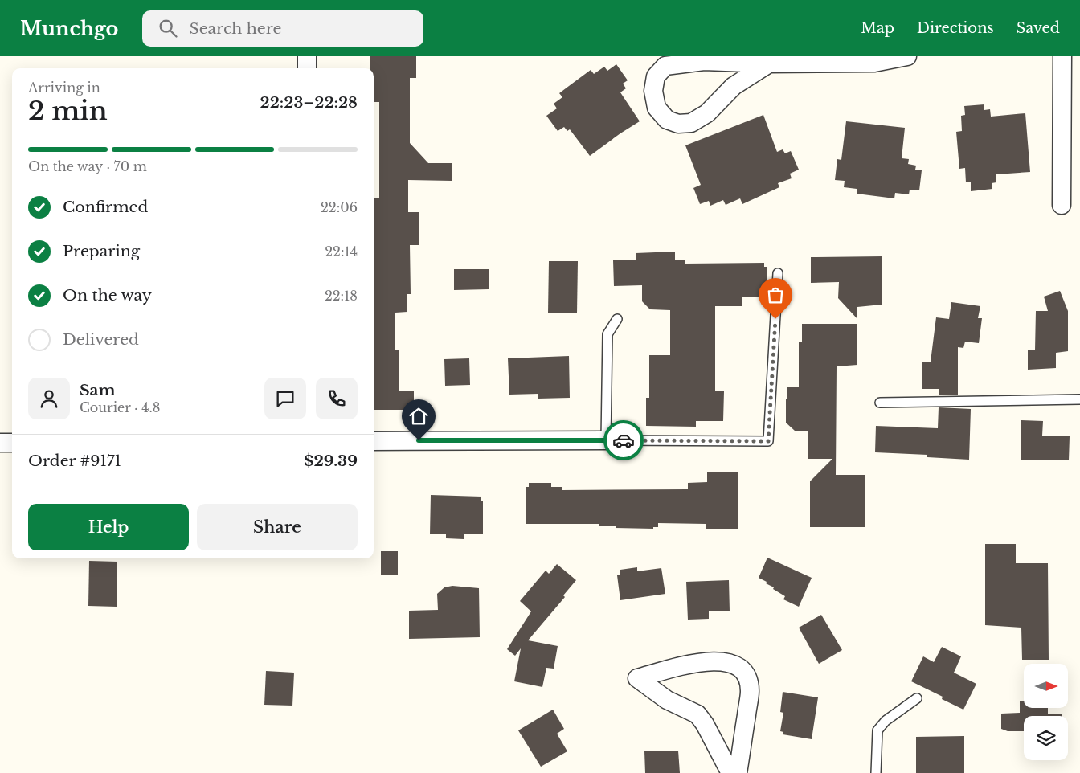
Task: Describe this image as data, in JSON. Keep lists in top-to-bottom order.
{
  "north": "right",
  "page": {
    "header": "Munchgo",
    "search": "Search here",
    "nav": ["Map", "Directions", "Saved"],
    "heading": ["2 min", "Arriving in", "22:23–22:28"],
    "panel": [
      "Sam",
      "Courier · 4.8",
      "Order #9171",
      "$29.39"
    ],
    "bar": "On the way · 70 m",
    "list": [
      ["Confirmed", "22:06"],
      ["Preparing", "22:14"],
      ["On the way", "22:18"],
      "Delivered"
    ],
    "buttons": ["Help", "Share"]
  }
}
